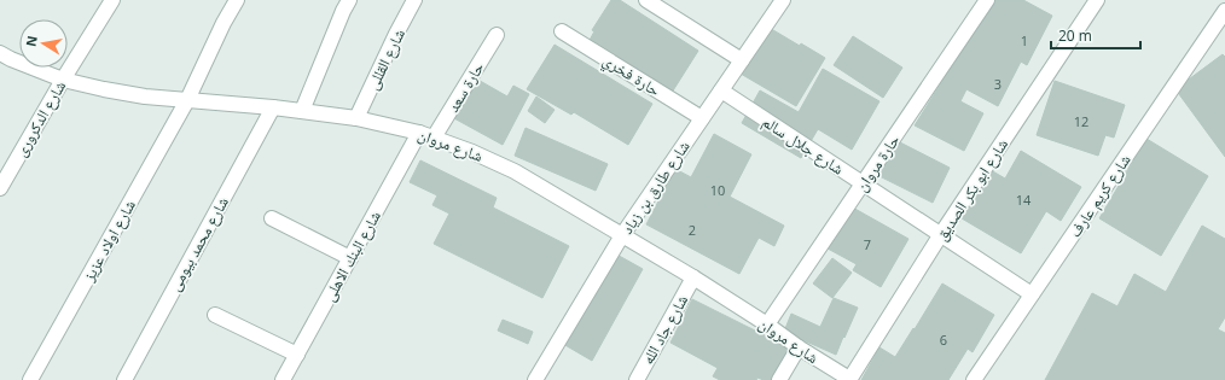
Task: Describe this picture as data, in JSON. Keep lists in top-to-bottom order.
{
  "streets": {
    "street": [
      "شارع القللى",
      "حارة فخري",
      "حارة سعد",
      "شارع الدكرورى",
      "شارع مروان",
      "شارع جلال سالم",
      "حارة مروان",
      "شارع طارق بن زياد",
      "شارع ابو بكر الصديق",
      "شارع كريم عارف",
      "شارع اولاد عزيز",
      "شارع محمد بيومى",
      "شارع البنك الاهلى",
      "شارع جاد الله"
    ]
  },
  "crossings": [
    ["شارع القللى", "شارع مروان"],
    ["حارة فخري", "شارع طارق بن زياد"],
    ["حارة سعد", "شارع مروان"],
    ["شارع الدكرورى", "شارع مروان"],
    ["شارع مروان", "حارة مروان"],
    ["شارع مروان", "شارع طارق بن زياد"],
    ["شارع مروان", "شارع ابو بكر الصديق"],
    ["شارع مروان", "شارع اولاد عزيز"],
    ["شارع مروان", "شارع محمد بيومى"],
    ["شارع مروان", "شارع البنك الاهلى"],
    ["شارع مروان", "شارع جاد الله"],
    ["شارع جلال سالم", "حارة مروان"],
    ["شارع جلال سالم", "شارع طارق بن زياد"],
    ["شارع جلال سالم", "شارع ابو بكر الصديق"],
    ["شارع جلال سالم", "شارع كريم عارف"]
  ],
  "house_numbers": [
    "1",
    "3",
    "12",
    "10",
    "14",
    "2",
    "7",
    "6"
  ],
  "scale_bar": "20 m",
  "north": "left"
}
